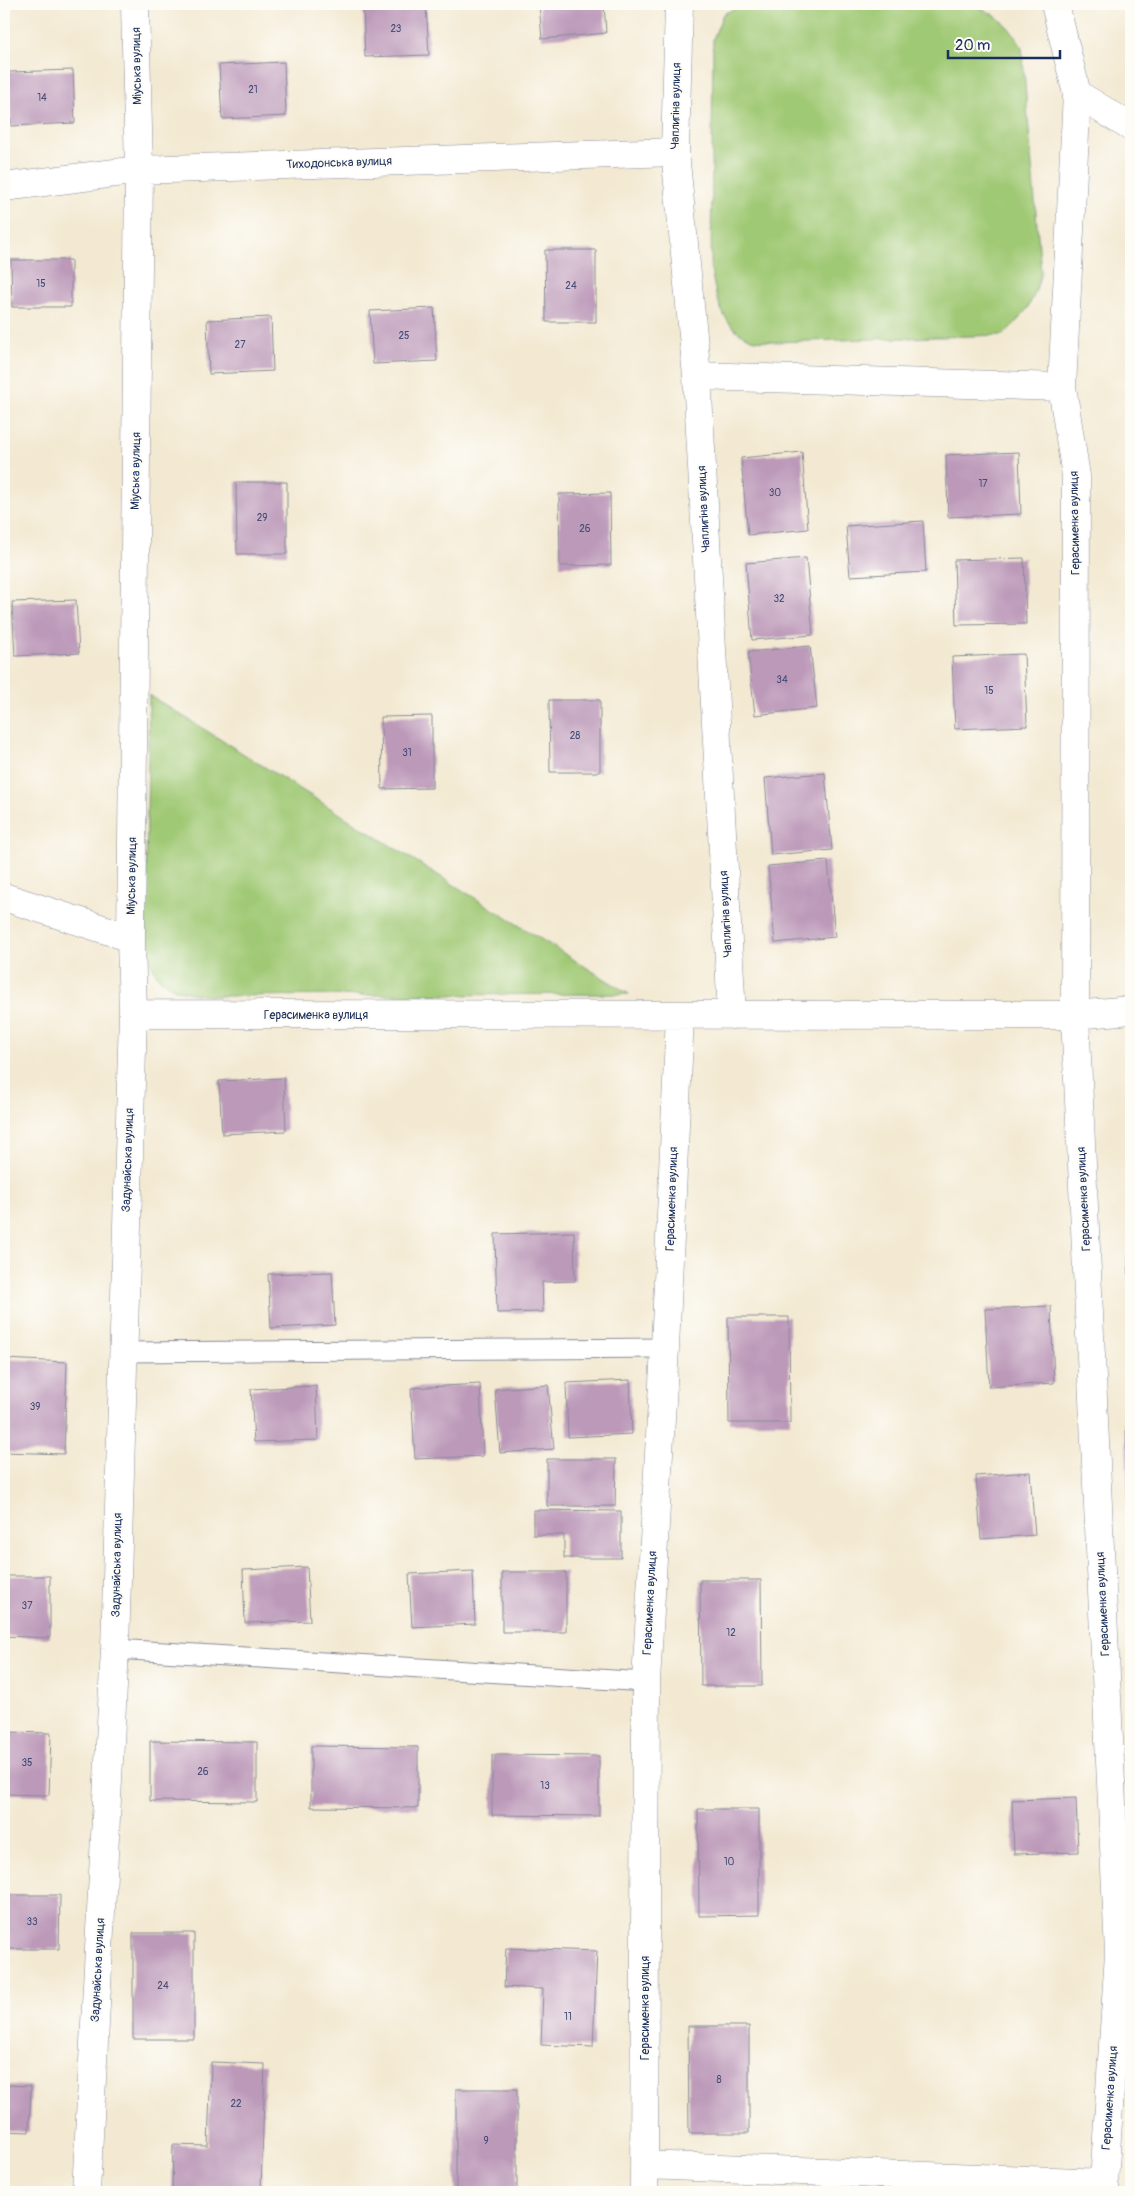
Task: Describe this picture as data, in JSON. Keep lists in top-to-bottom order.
{
  "streets": {
    "street": [
      "Міуська вулиця",
      "Чаплигіна вулиця",
      "Тиходонська вулиця",
      "Герасименка вулиця",
      "Задунайська вулиця"
    ]
  },
  "crossings": [
    ["Міуська вулиця", "Тиходонська вулиця"],
    ["Міуська вулиця", "Задунайська вулиця"],
    ["Чаплигіна вулиця", "Тиходонська вулиця"],
    ["Чаплигіна вулиця", "Герасименка вулиця"],
    ["Герасименка вулиця", "Задунайська вулиця"]
  ],
  "house_numbers": [
    "23",
    "21",
    "14",
    "15",
    "24",
    "25",
    "27",
    "17",
    "30",
    "29",
    "26",
    "32",
    "34",
    "15",
    "28",
    "31",
    "39",
    "37",
    "12",
    "35",
    "26",
    "13",
    "10",
    "33",
    "24",
    "11",
    "8",
    "22",
    "9"
  ],
  "scale_bar": "20 m"
}
